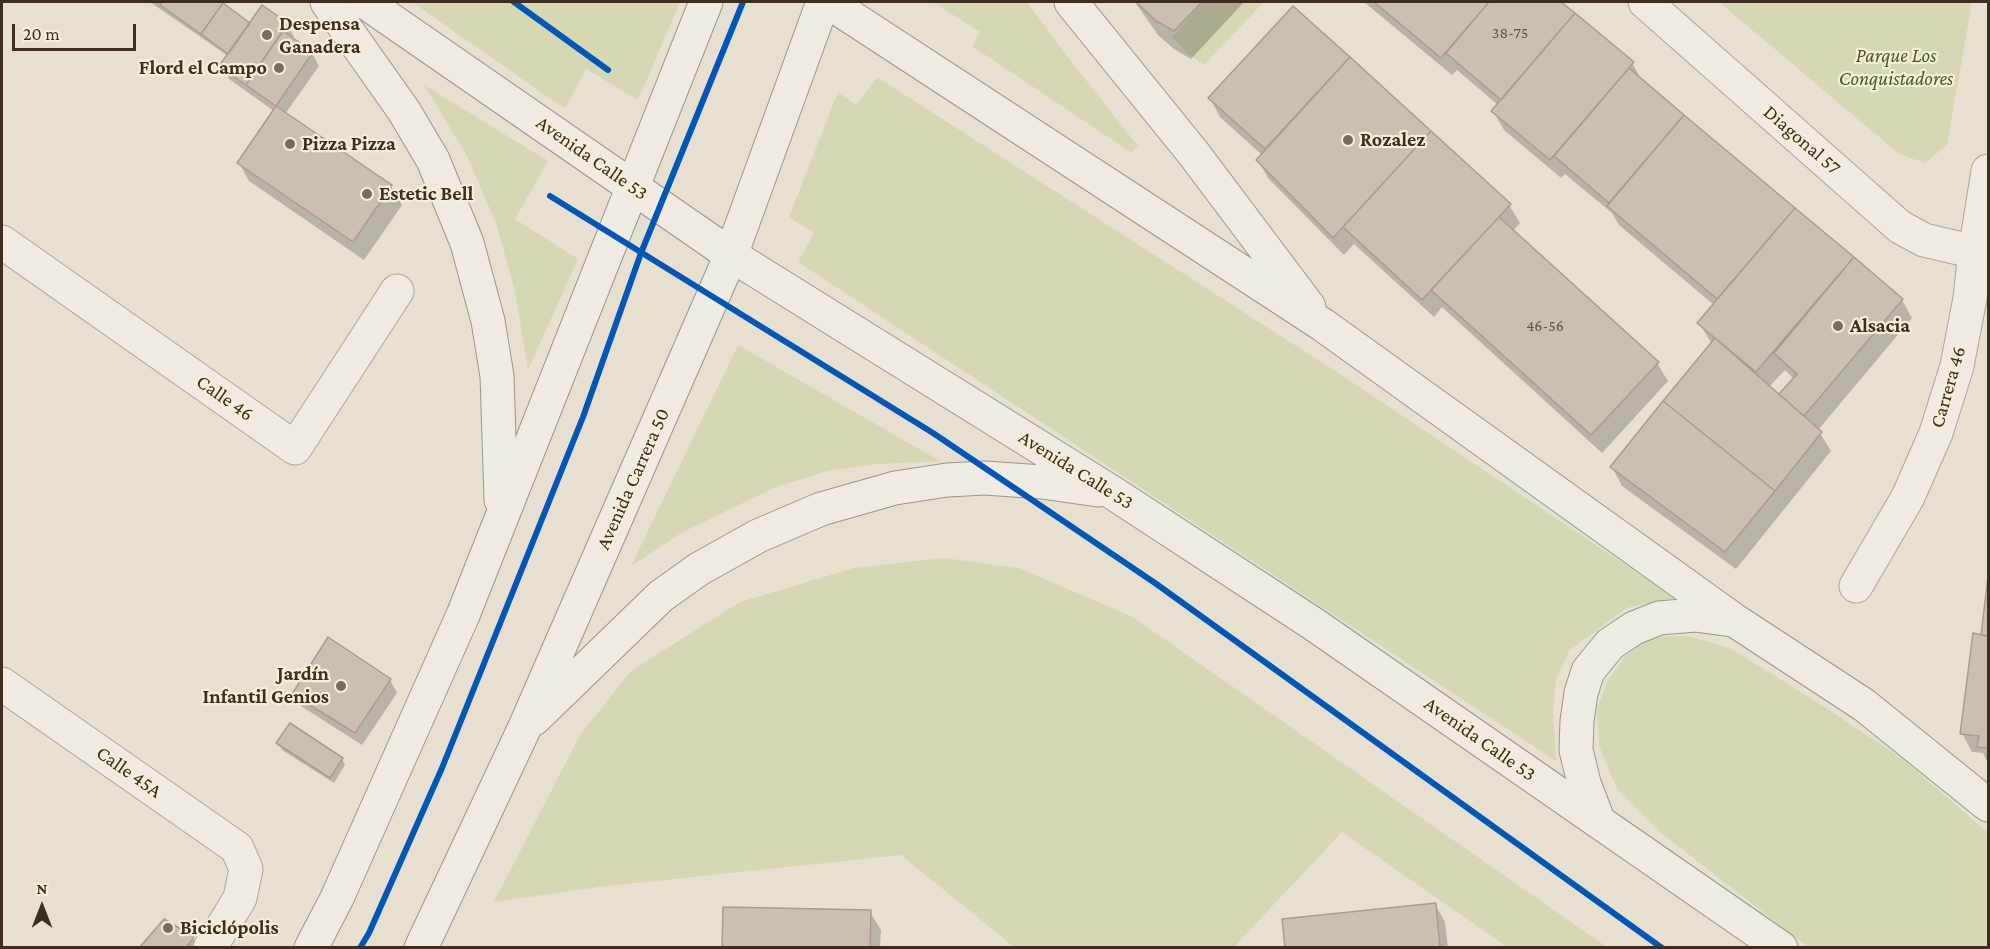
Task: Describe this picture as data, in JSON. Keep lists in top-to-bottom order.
{
  "streets": {
    "main road": [
      "Diagonal 57",
      "Avenida Calle 53",
      "Carrera 46",
      "Calle 46",
      "Avenida Carrera 50",
      "Calle 45A"
    ]
  },
  "crossings": [
    ["Diagonal 57", "Carrera 46"],
    ["Avenida Calle 53", "Avenida Carrera 50"]
  ],
  "parks": ["Parque Los Conquistadores"],
  "places": [
    "Despensa Ganadera",
    "Flord el Campo",
    "Rozalez",
    "Pizza Pizza",
    "Estetic Bell",
    "Alsacia",
    "Jardín Infantil Genios",
    "Biciclópolis"
  ],
  "house_numbers": ["38-75", "46-56"],
  "scale_bar": "20 m",
  "north": "top"
}
